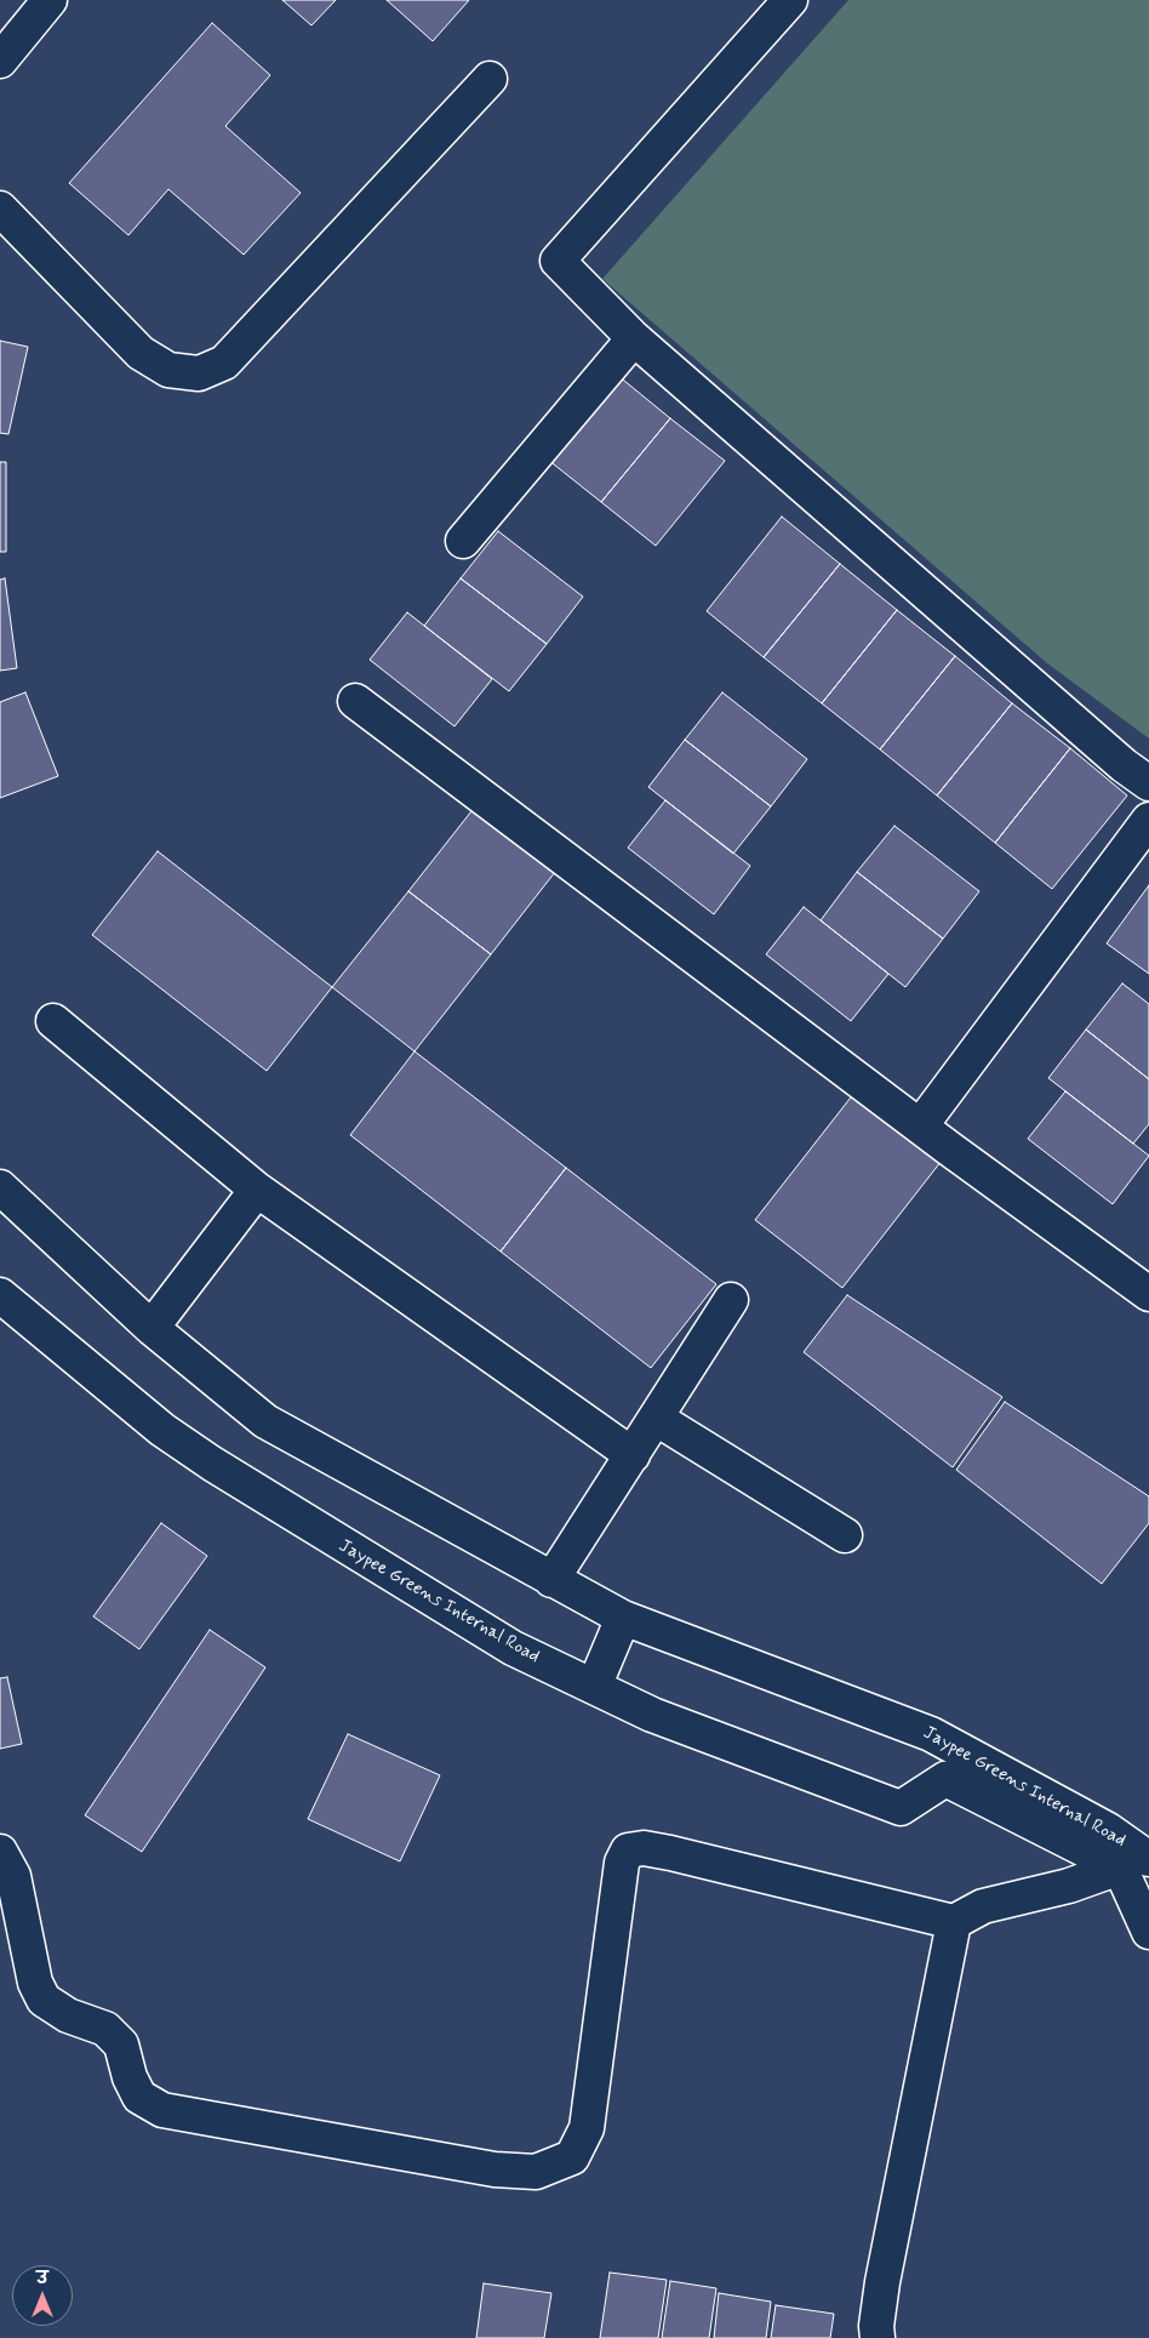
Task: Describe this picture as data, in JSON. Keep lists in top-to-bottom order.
{
  "streets": {
    "street": ["Jaypee Greens Internal Road"]
  },
  "north": "top"
}
